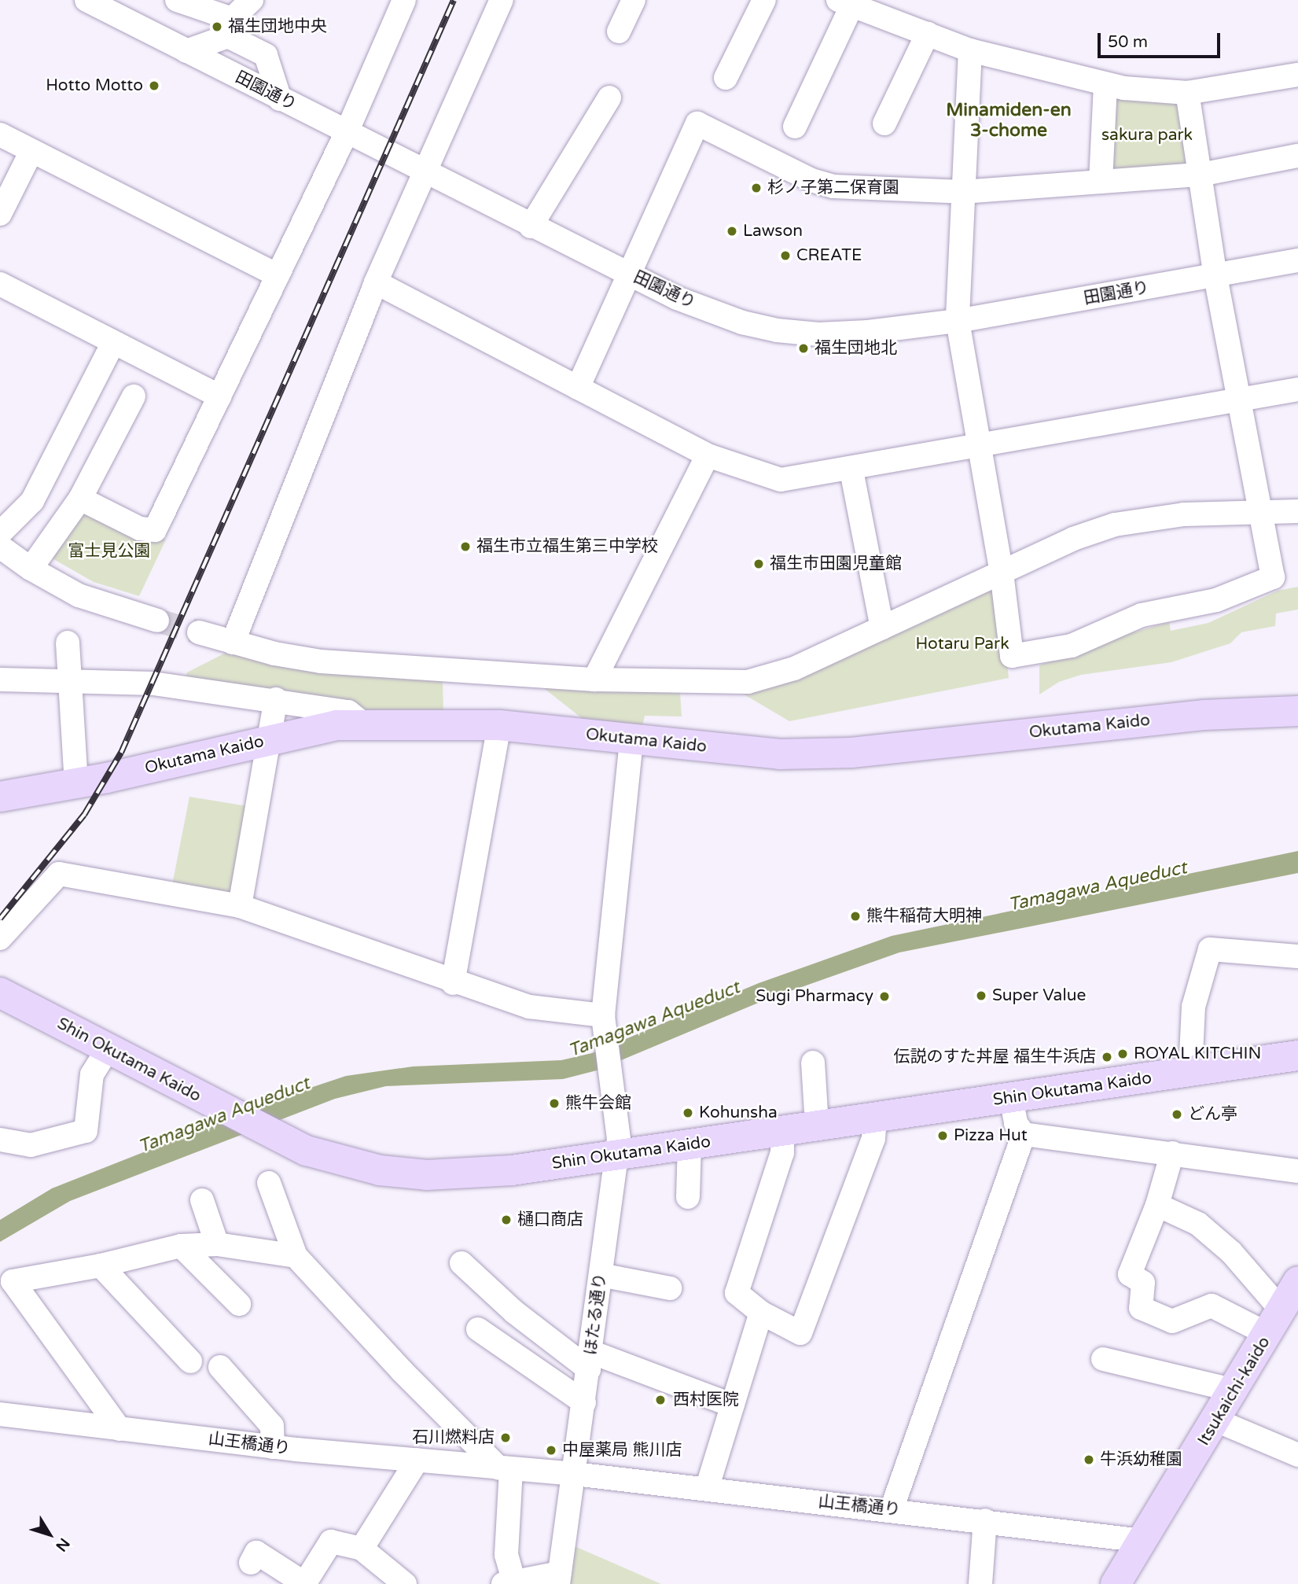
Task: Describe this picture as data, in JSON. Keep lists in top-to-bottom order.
{
  "streets": {
    "main road": ["Okutama Kaido", "Shin Okutama Kaido", "Itsukaichi-kaido"],
    "street": ["田園通り", "ほたる通り", "山王橋通り"]
  },
  "crossings": [
    ["Okutama Kaido", "ほたる通り"],
    ["Shin Okutama Kaido", "ほたる通り"],
    ["ほたる通り", "山王橋通り"],
    ["Itsukaichi-kaido", "山王橋通り"]
  ],
  "districts": ["Minamiden-en 3-chome"],
  "water": ["Tamagawa Aqueduct"],
  "parks": ["sakura park", "富士見公園", "Hotaru Park"],
  "places": [
    "福生団地中央",
    "Hotto Motto",
    "杉ノ子第二保育園",
    "Lawson",
    "CREATE",
    "福生団地北",
    "福生市立福生第三中学校",
    "福生市田園児童館",
    "熊牛稲荷大明神",
    "Super Value",
    "Sugi Pharmacy",
    "ROYAL KITCHIN",
    "伝説のすた丼屋 福生牛浜店",
    "熊牛会館",
    "Kohunsha",
    "どん亭",
    "Pizza Hut",
    "樋口商店",
    "西村医院",
    "石川燃料店",
    "中屋薬局 熊川店",
    "牛浜幼稚園"
  ],
  "scale_bar": "50 m",
  "north": "bottom right"
}
